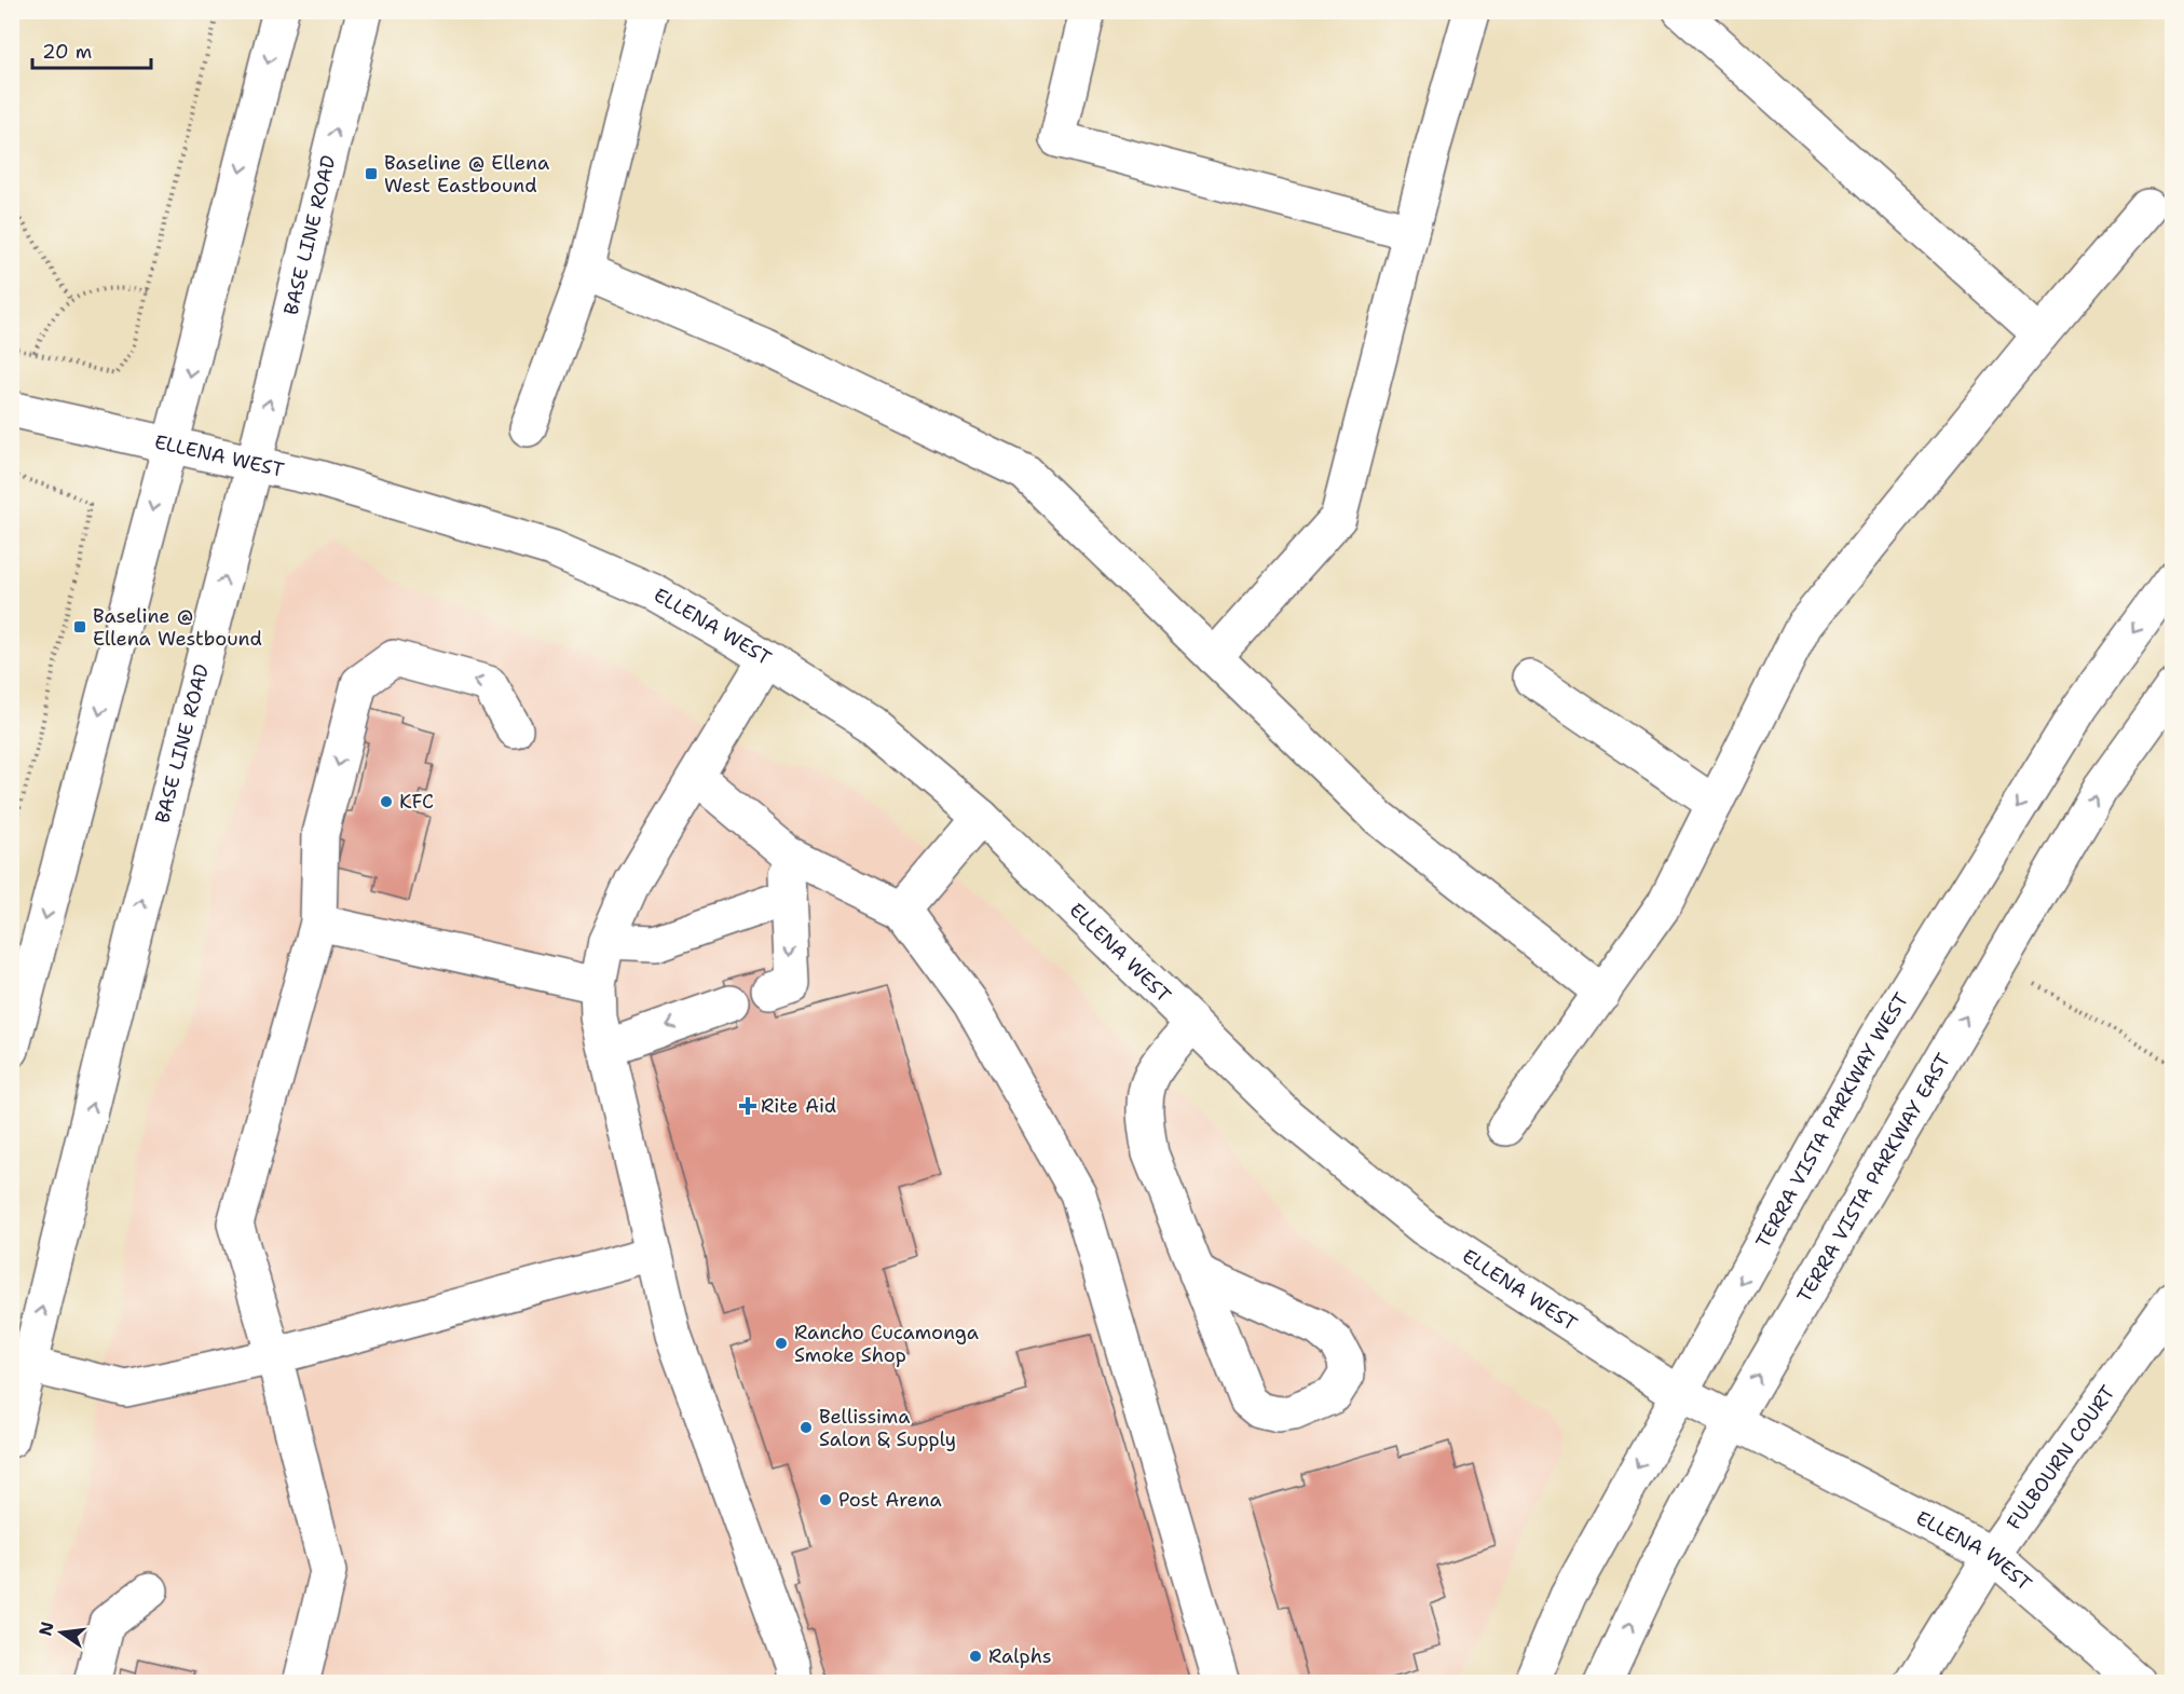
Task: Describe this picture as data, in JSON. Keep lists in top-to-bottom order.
{
  "streets": {
    "street": [
      "BASE LINE ROAD",
      "ELLENA WEST",
      "TERRA VISTA PARKWAY WEST",
      "TERRA VISTA PARKWAY EAST",
      "FULBOURN COURT"
    ]
  },
  "crossings": [
    ["BASE LINE ROAD", "ELLENA WEST"],
    ["ELLENA WEST", "TERRA VISTA PARKWAY WEST"],
    ["ELLENA WEST", "TERRA VISTA PARKWAY EAST"],
    ["ELLENA WEST", "FULBOURN COURT"]
  ],
  "one_way": ["TERRA VISTA PARKWAY EAST"],
  "places": {
    "transit": ["Baseline @ Ellena West Eastbound", "Baseline @ Ellena Westbound"],
    "other": [
      "KFC",
      "Rancho Cucamonga Smoke Shop",
      "Bellissima Salon & Supply",
      "Post Arena",
      "Ralphs"
    ],
    "health": ["Rite Aid"]
  },
  "scale_bar": "20 m",
  "north": "left"
}
